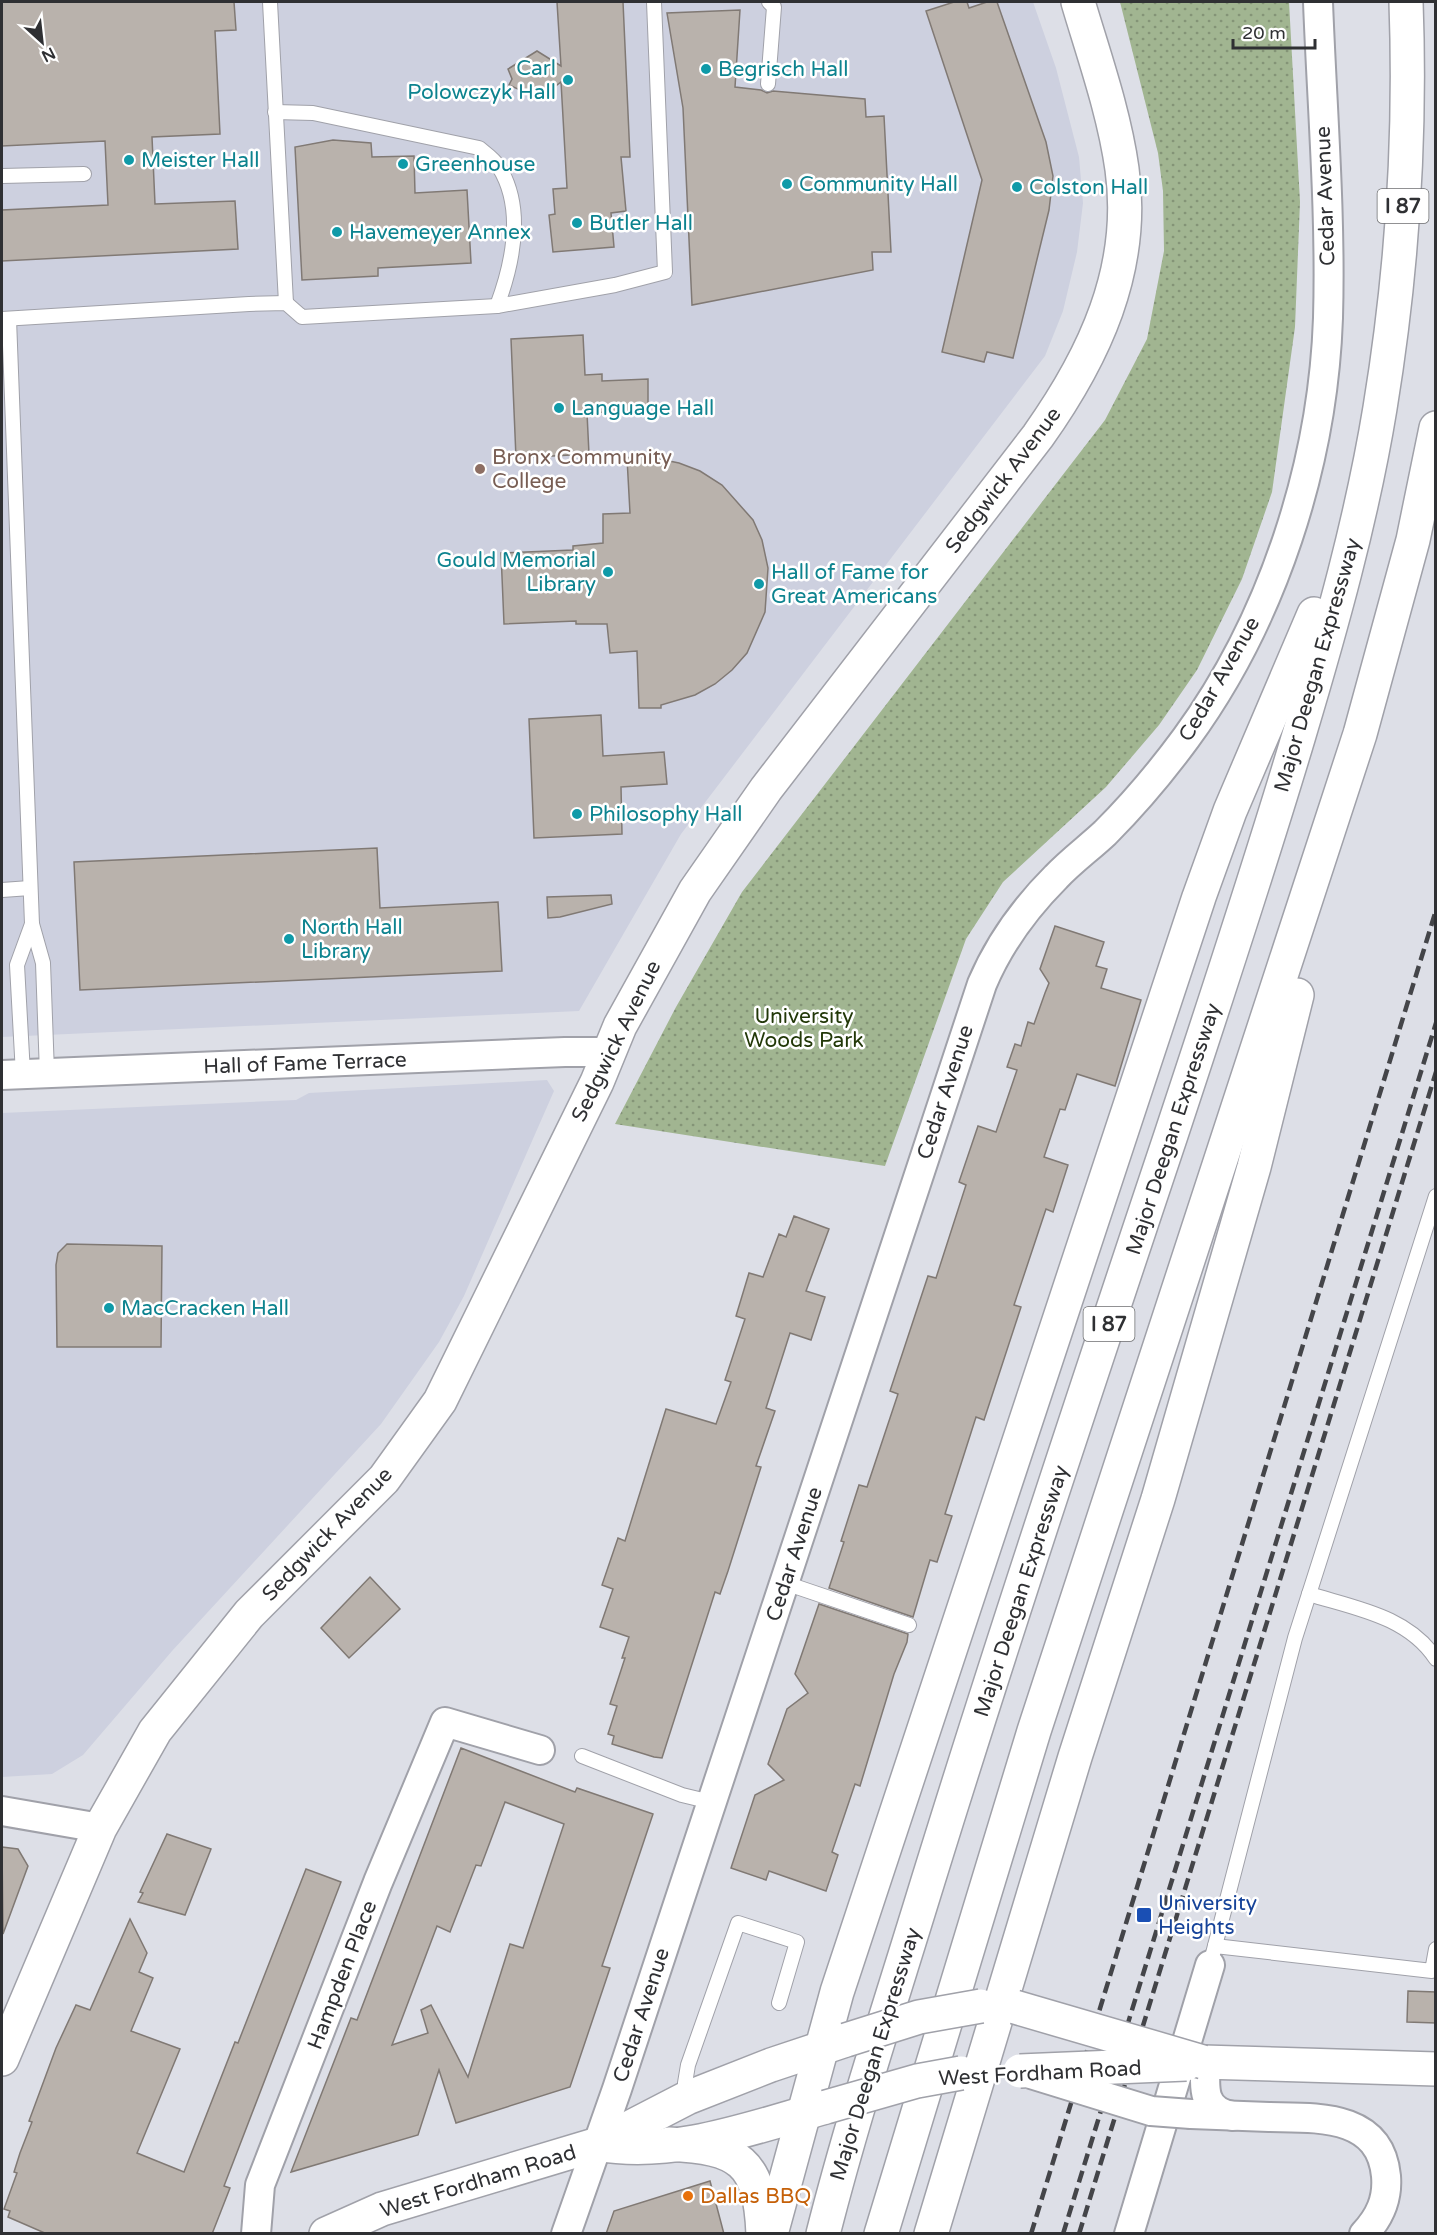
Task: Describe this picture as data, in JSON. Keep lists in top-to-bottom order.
{
  "streets": {
    "main road": [
      "I 87",
      "Sedgwick Avenue",
      "Major Deegan Expressway",
      "West Fordham Road"
    ],
    "street": ["Cedar Avenue", "Hall of Fame Terrace", "Hampden Place"]
  },
  "crossings": [
    ["Cedar Avenue", "West Fordham Road"],
    ["Sedgwick Avenue", "Hall of Fame Terrace"]
  ],
  "parks": ["University Woods Park"],
  "places": {
    "other": [
      "Begrisch Hall",
      "Carl Polowczyk Hall",
      "Meister Hall",
      "Greenhouse",
      "Community Hall",
      "Colston Hall",
      "Butler Hall",
      "Havemeyer Annex",
      "Language Hall",
      "Bronx Community College",
      "Gould Memorial Library",
      "Hall of Fame for Great Americans",
      "Philosophy Hall",
      "North Hall Library",
      "MacCracken Hall",
      "Dallas BBQ"
    ],
    "transit": ["University Heights"]
  },
  "scale_bar": "20 m",
  "north": "bottom right"
}
